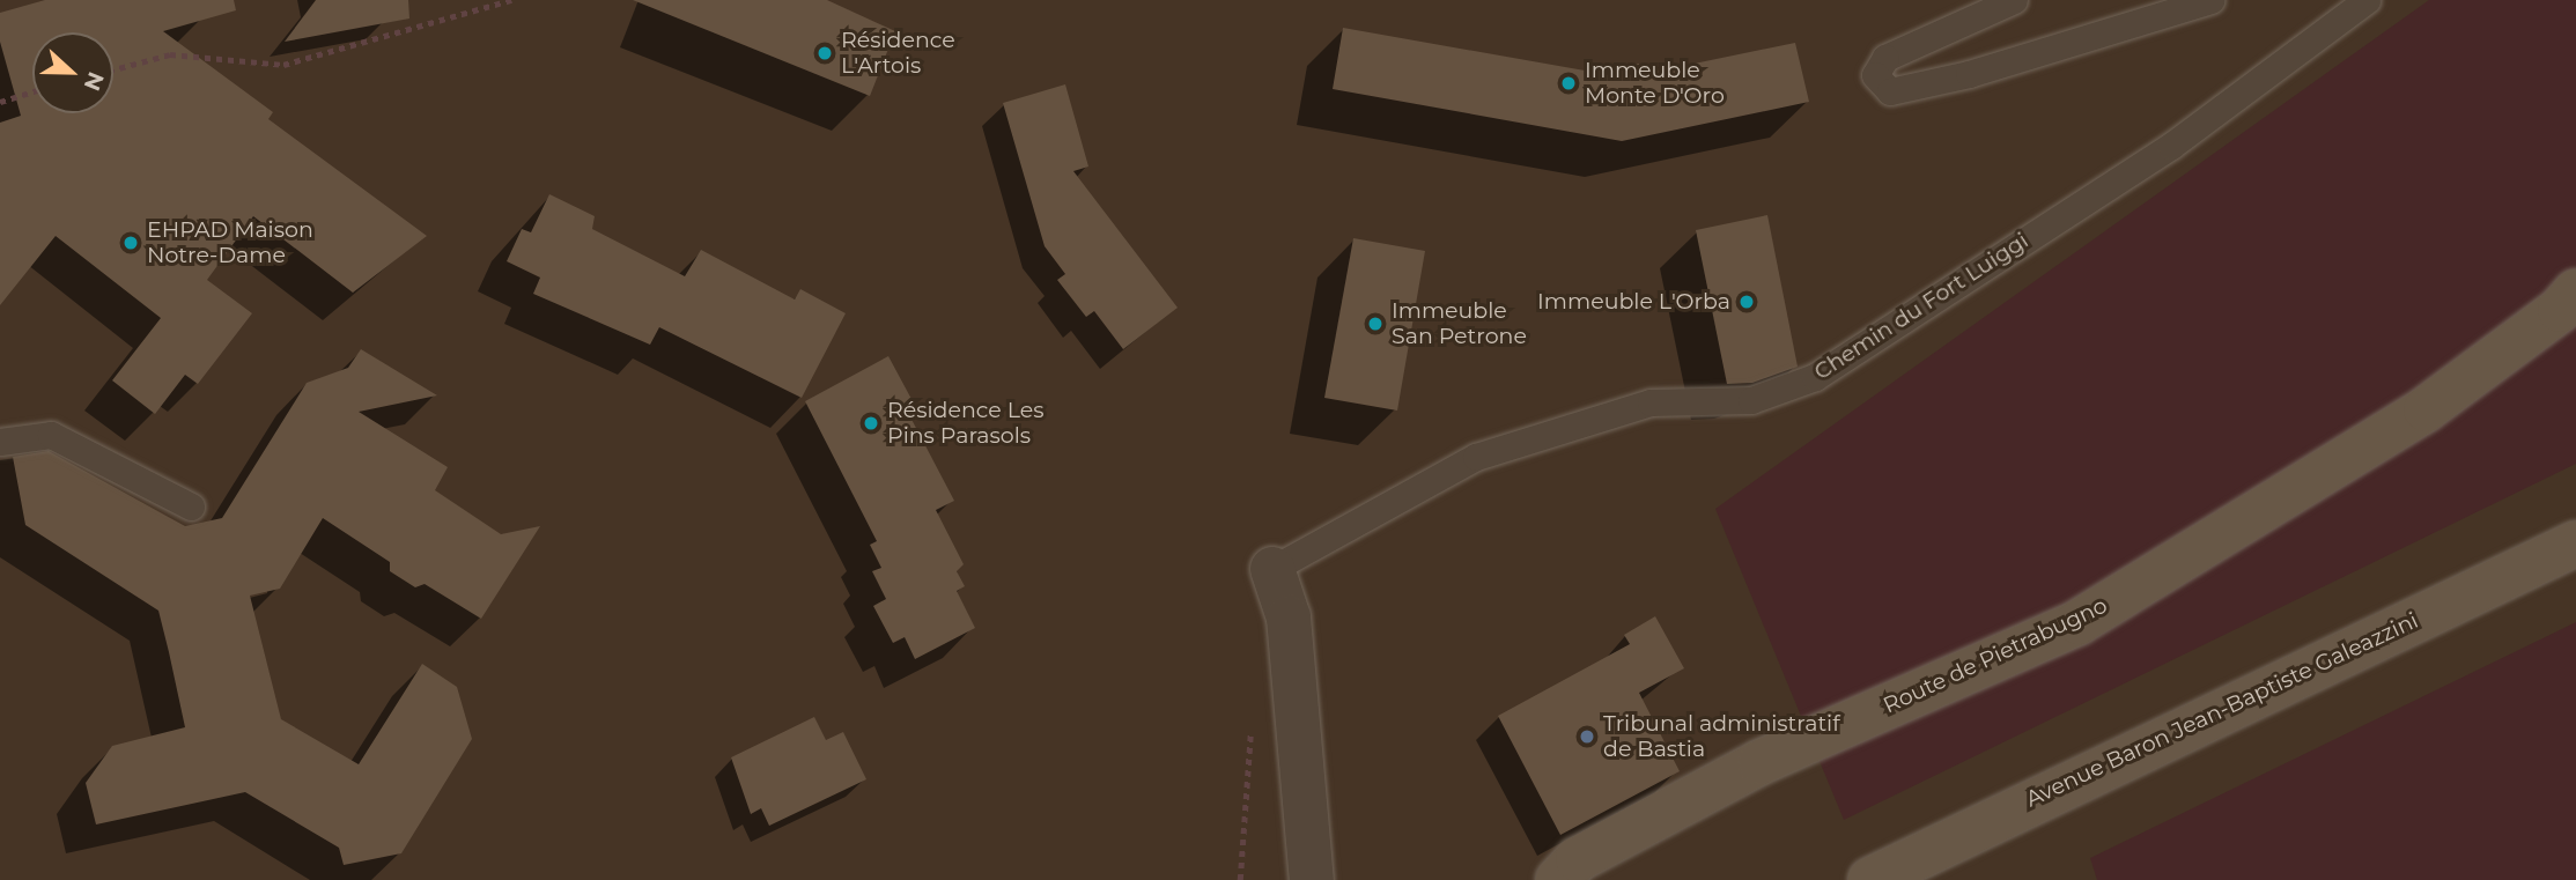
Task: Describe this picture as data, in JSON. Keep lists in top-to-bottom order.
{
  "streets": {
    "main road": ["Route de Pietrabugno", "Avenue Baron Jean-Baptiste Galeazzini"],
    "street": ["Chemin du Fort Luiggi"]
  },
  "places": [
    "Résidence L'Artois",
    "Immeuble Monte D'Oro",
    "EHPAD Maison Notre-Dame",
    "Immeuble L'Orba",
    "Immeuble San Petrone",
    "Résidence Les Pins Parasols",
    "Tribunal administratif de Bastia"
  ],
  "north": "right"
}
